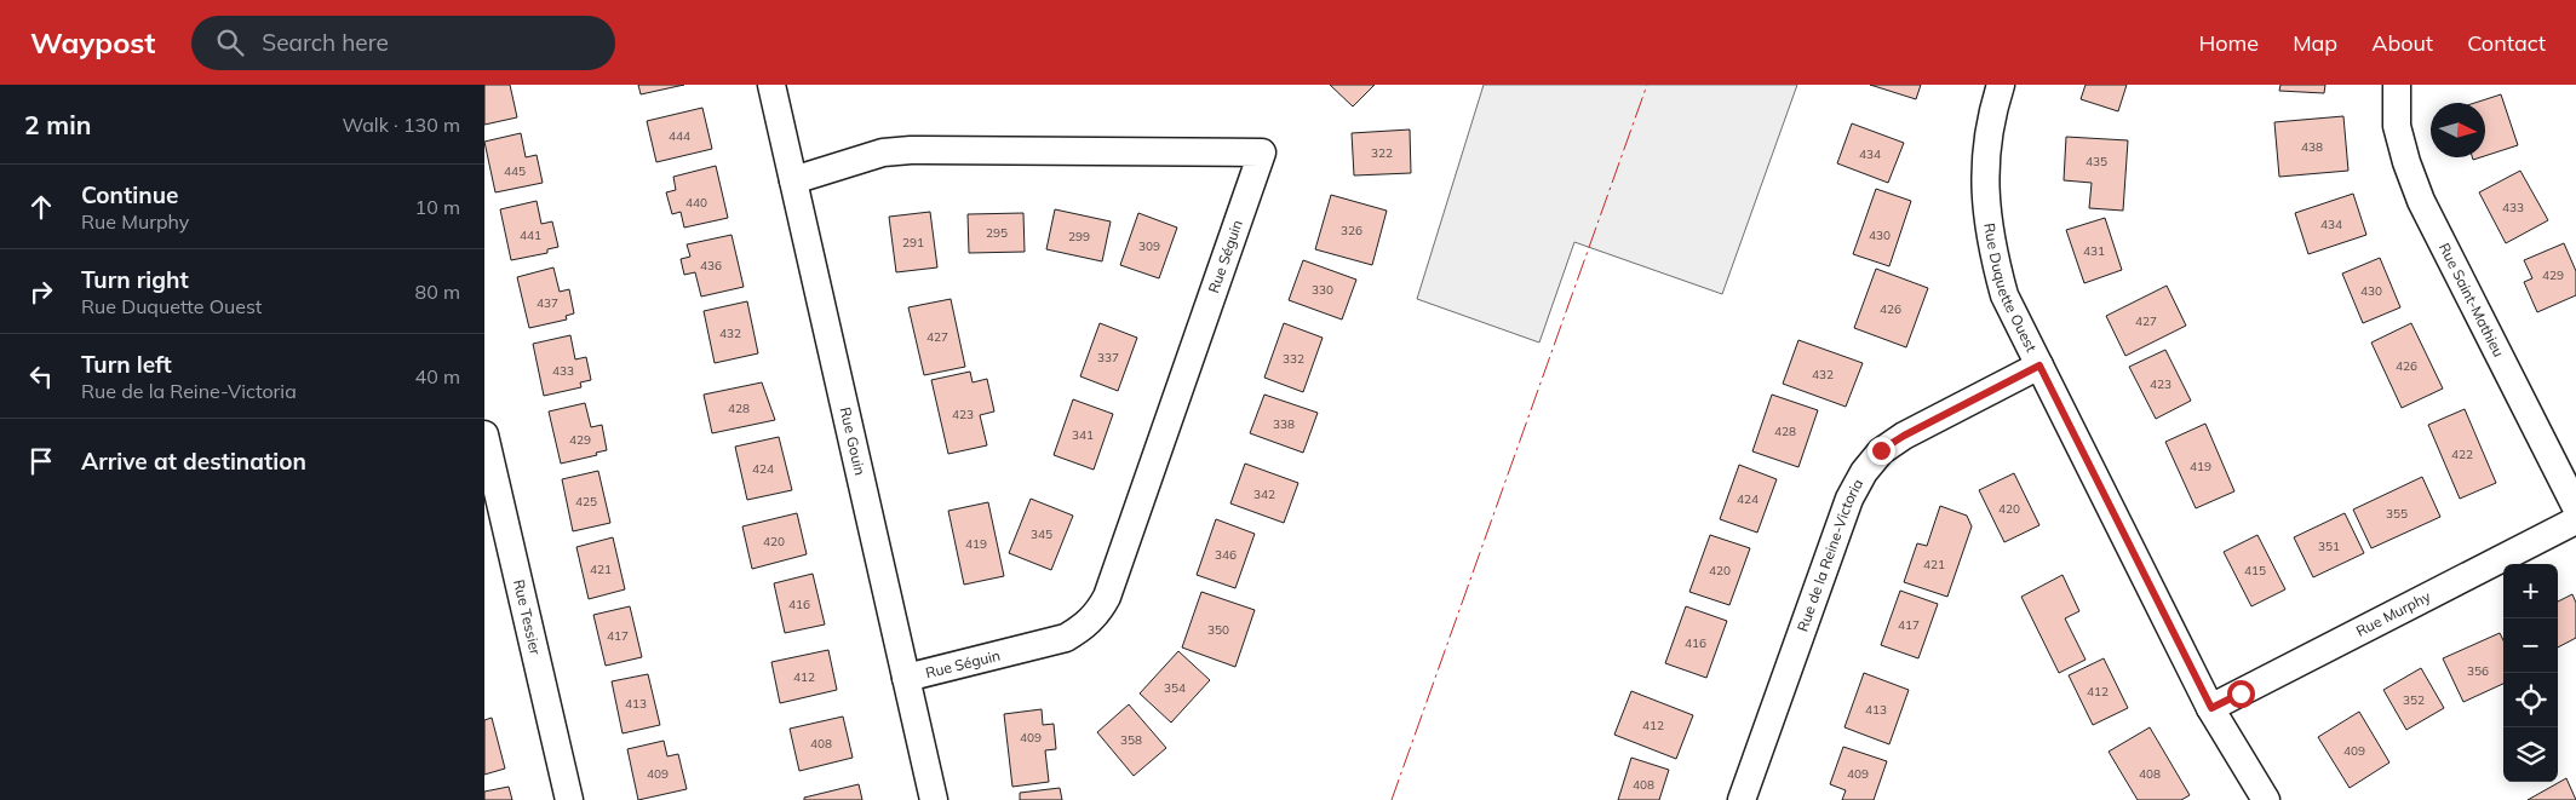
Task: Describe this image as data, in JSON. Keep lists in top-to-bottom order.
{
  "streets": {
    "street": [
      "Rue Séguin",
      "Rue Duquette Ouest",
      "Rue Saint-Mathieu",
      "Rue Gouin",
      "Rue de la Reine-Victoria",
      "Rue Murphy",
      "Rue Tessier"
    ]
  },
  "crossings": [
    ["Rue Séguin", "Rue Gouin"],
    ["Rue Duquette Ouest", "Rue de la Reine-Victoria"],
    ["Rue Duquette Ouest", "Rue Murphy"]
  ],
  "house_numbers": [
    "444",
    "438",
    "322",
    "434",
    "435",
    "445",
    "440",
    "433",
    "434",
    "326",
    "295",
    "441",
    "430",
    "299",
    "291",
    "309",
    "431",
    "436",
    "429",
    "330",
    "430",
    "437",
    "426",
    "427",
    "432",
    "427",
    "337",
    "332",
    "426",
    "433",
    "432",
    "423",
    "428",
    "423",
    "338",
    "428",
    "341",
    "429",
    "422",
    "419",
    "424",
    "342",
    "424",
    "425",
    "420",
    "355",
    "345",
    "420",
    "419",
    "351",
    "346",
    "421",
    "421",
    "420",
    "415",
    "416",
    "417",
    "350",
    "417",
    "416",
    "356",
    "412",
    "354",
    "412",
    "352",
    "413",
    "413",
    "412",
    "409",
    "358",
    "408",
    "409",
    "409",
    "409",
    "408",
    "408"
  ],
  "north": "right",
  "page": {
    "header": "Waypost",
    "search": "Search here",
    "nav": [
      "Home",
      "Map",
      "About",
      "Contact"
    ],
    "heading": ["2 min", "Walk · 130 m"],
    "list": [
      ["Continue", "Rue Murphy", "10 m"],
      ["Turn right", "Rue Duquette Ouest", "80 m"],
      ["Turn left", "Rue de la Reine-Victoria", "40 m"],
      "Arrive at destination"
    ],
    "map_buttons": ["+", "−"]
  }
}
